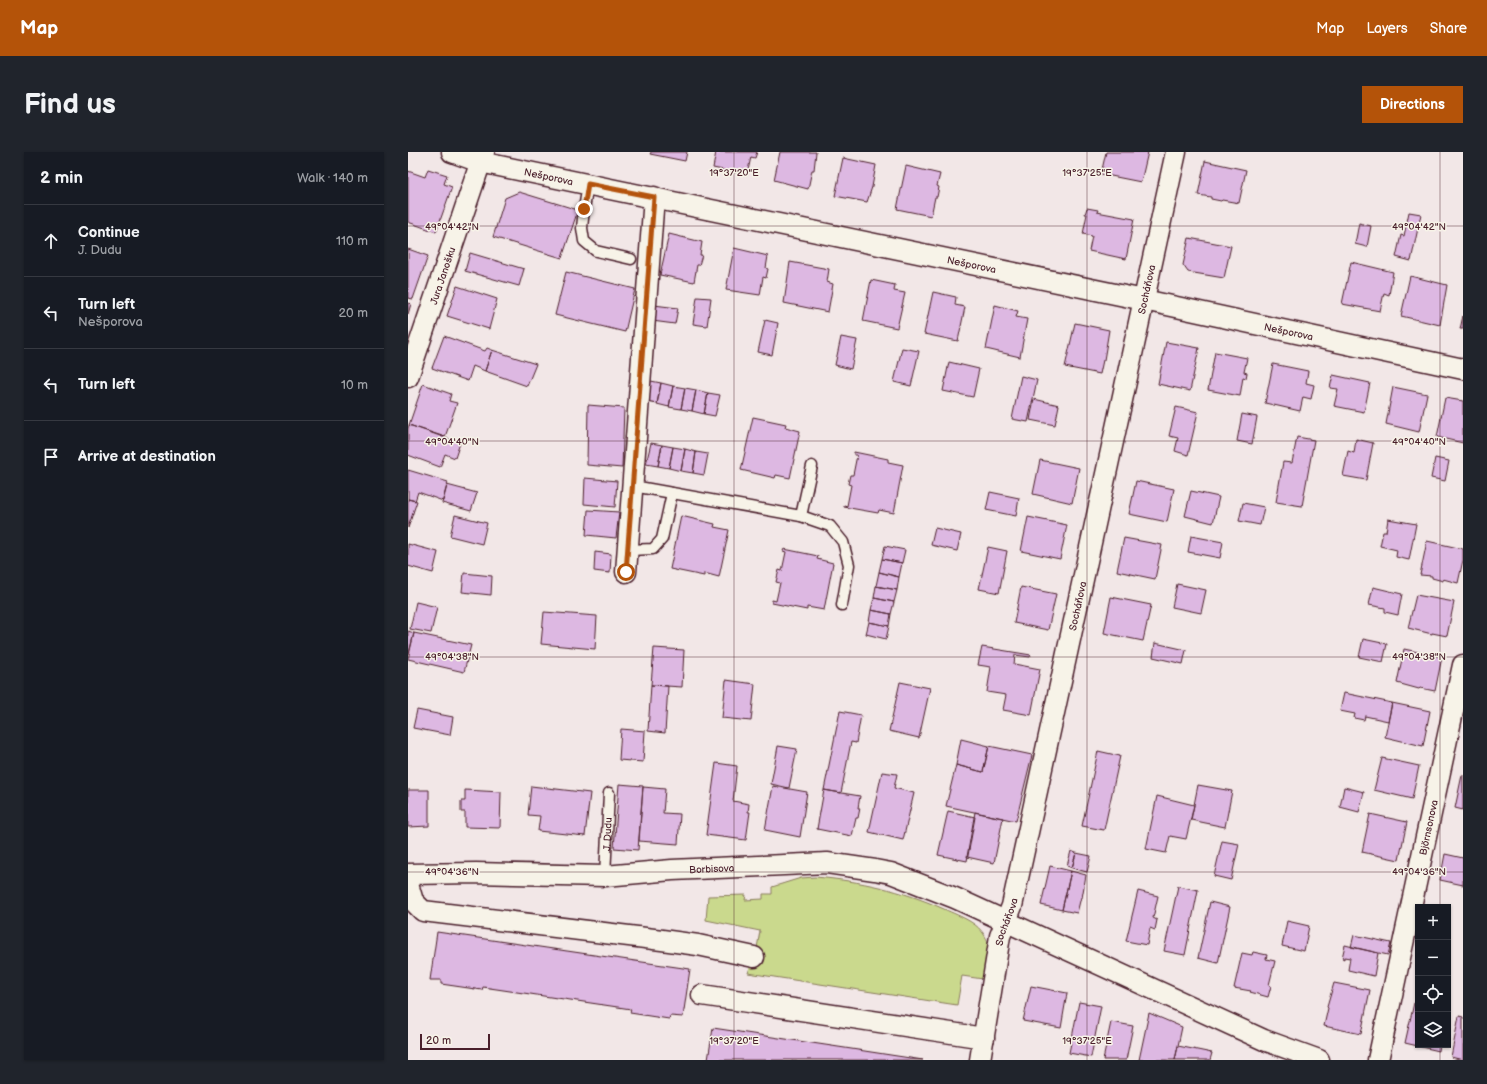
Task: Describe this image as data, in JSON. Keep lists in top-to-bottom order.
{
  "streets": {
    "street": [
      "Nešporova",
      "Jura Janošku",
      "Socháňova",
      "Björnsonova",
      "Borbisova"
    ],
    "lane": ["J. Dudu"]
  },
  "crossings": [
    ["Nešporova", "Jura Janošku"],
    ["Nešporova", "Socháňova"],
    ["Socháňova", "Borbisova"],
    ["J. Dudu", "Borbisova"]
  ],
  "scale_bar": "20 m",
  "page": {
    "header": "Map",
    "nav": ["Map", "Layers", "Share"],
    "buttons": "Directions",
    "title": "Find us",
    "heading": ["2 min", "Walk · 140 m"],
    "list": [
      ["Continue", "J. Dudu", "110 m"],
      ["Turn left", "Nešporova", "20 m"],
      ["Turn left", "10 m"],
      "Arrive at destination"
    ],
    "map_buttons": ["+", "−"],
    "scale": "20 m"
  },
  "coordinates": [
    "19°37'20\"E",
    "19°37'25\"E",
    "49°04'42\"N",
    "49°04'40\"N",
    "49°04'38\"N",
    "49°04'36\"N"
  ]
}
